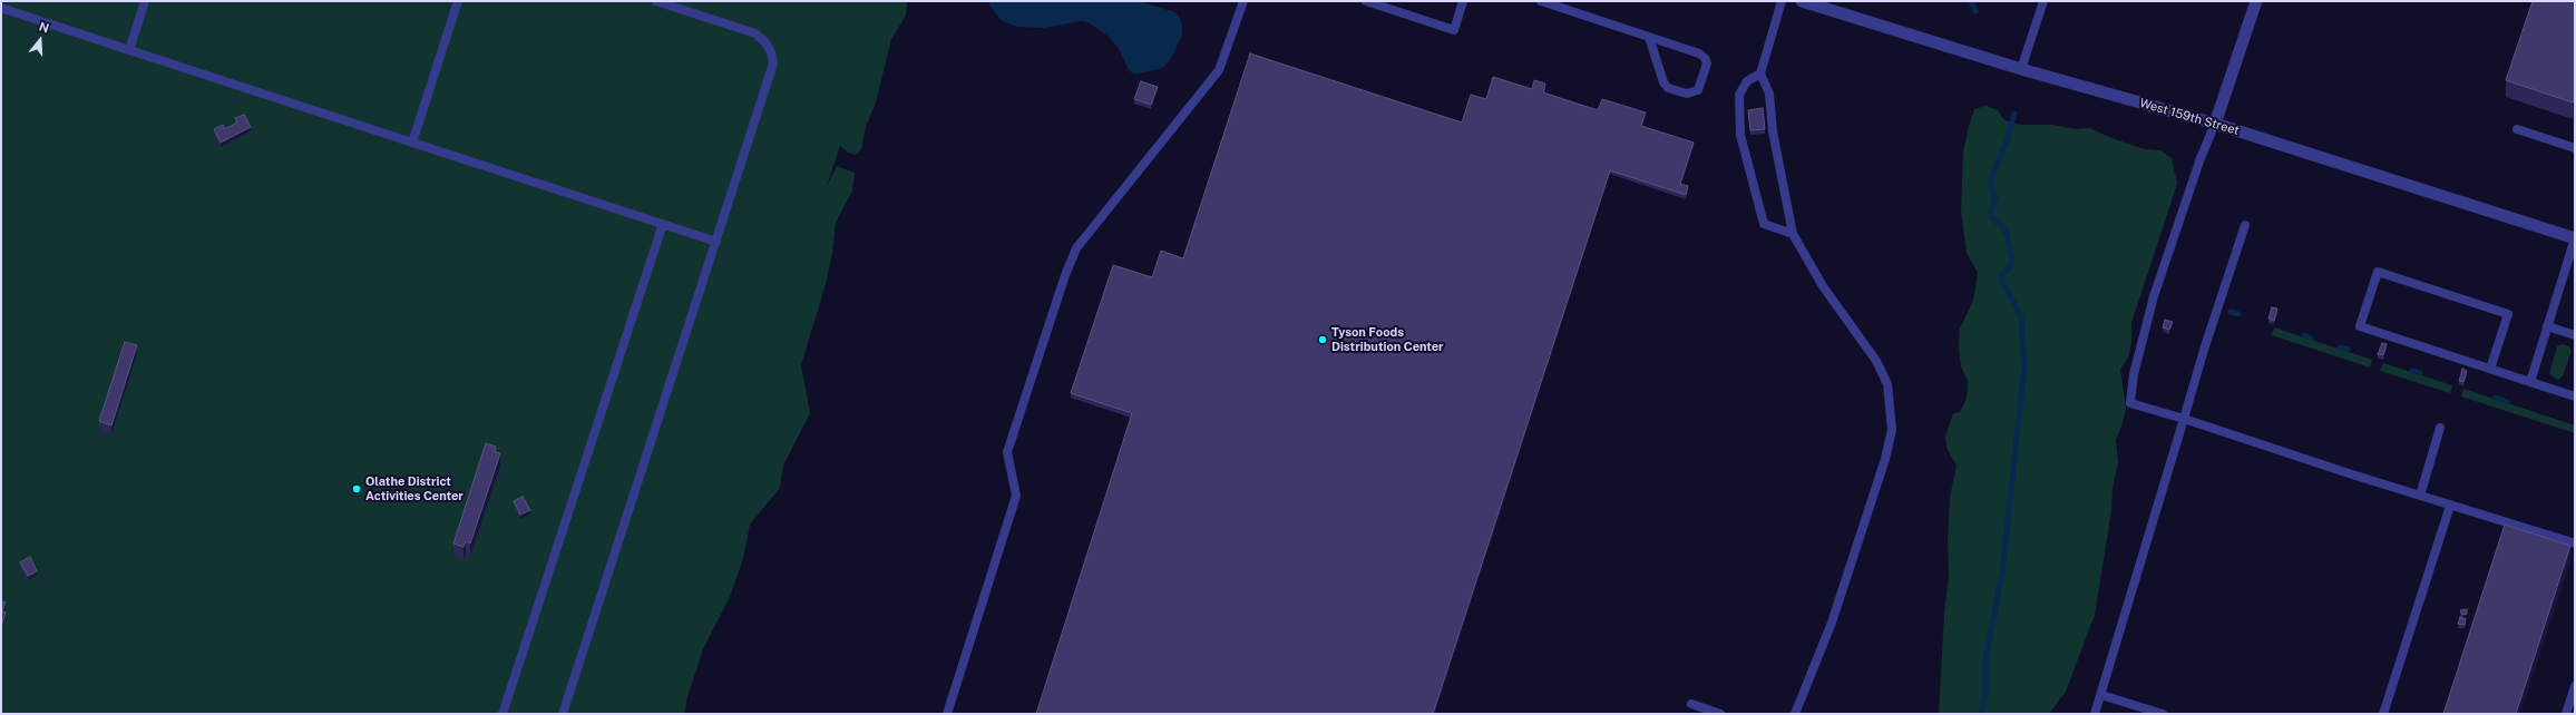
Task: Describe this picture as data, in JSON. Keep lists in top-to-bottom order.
{
  "streets": {
    "street": ["West 159th Street"]
  },
  "places": ["Tyson Foods Distribution Center", "Olathe District Activities Center"],
  "north": "top"
}
